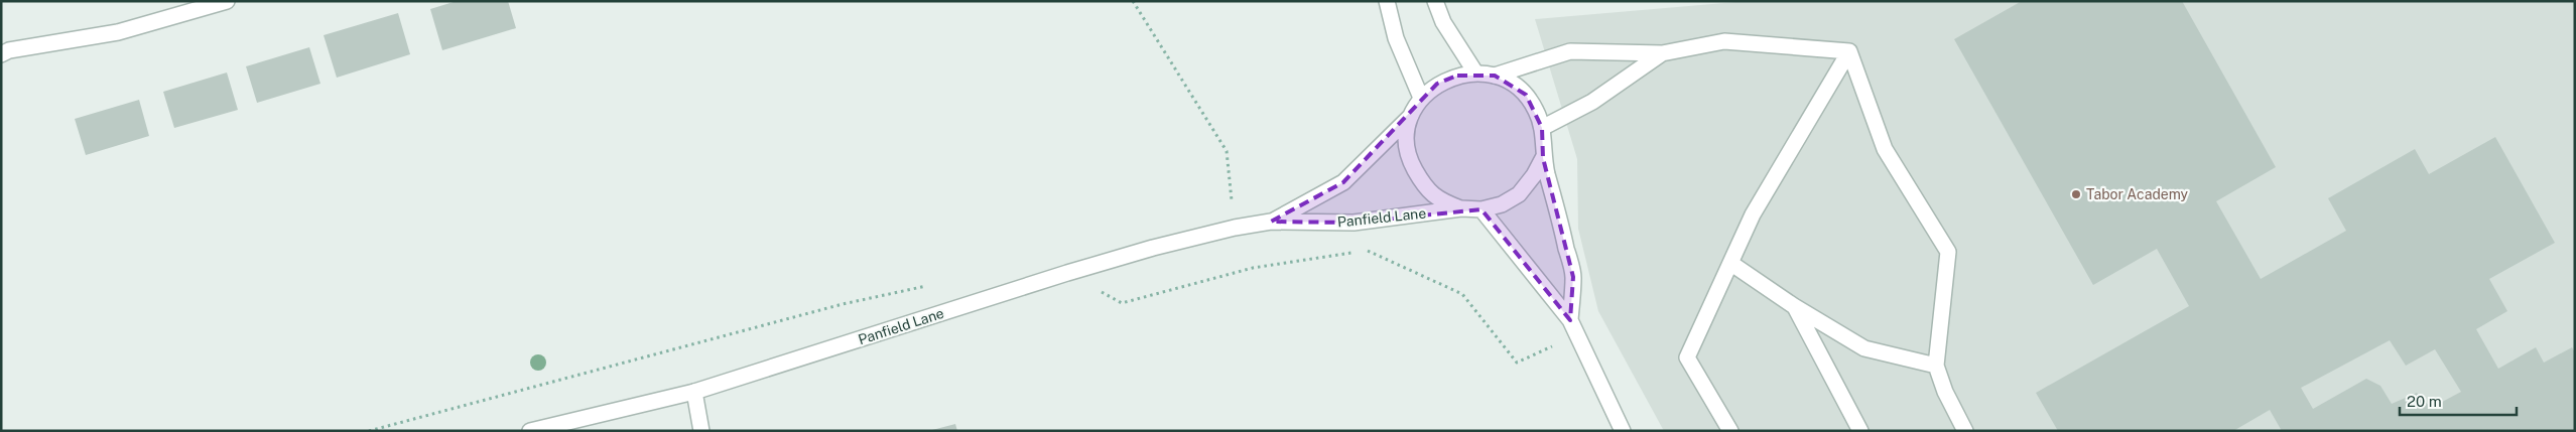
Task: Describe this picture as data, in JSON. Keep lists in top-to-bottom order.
{
  "streets": {
    "street": ["Panfield Lane"]
  },
  "places": ["Tabor Academy"],
  "scale_bar": "20 m"
}
